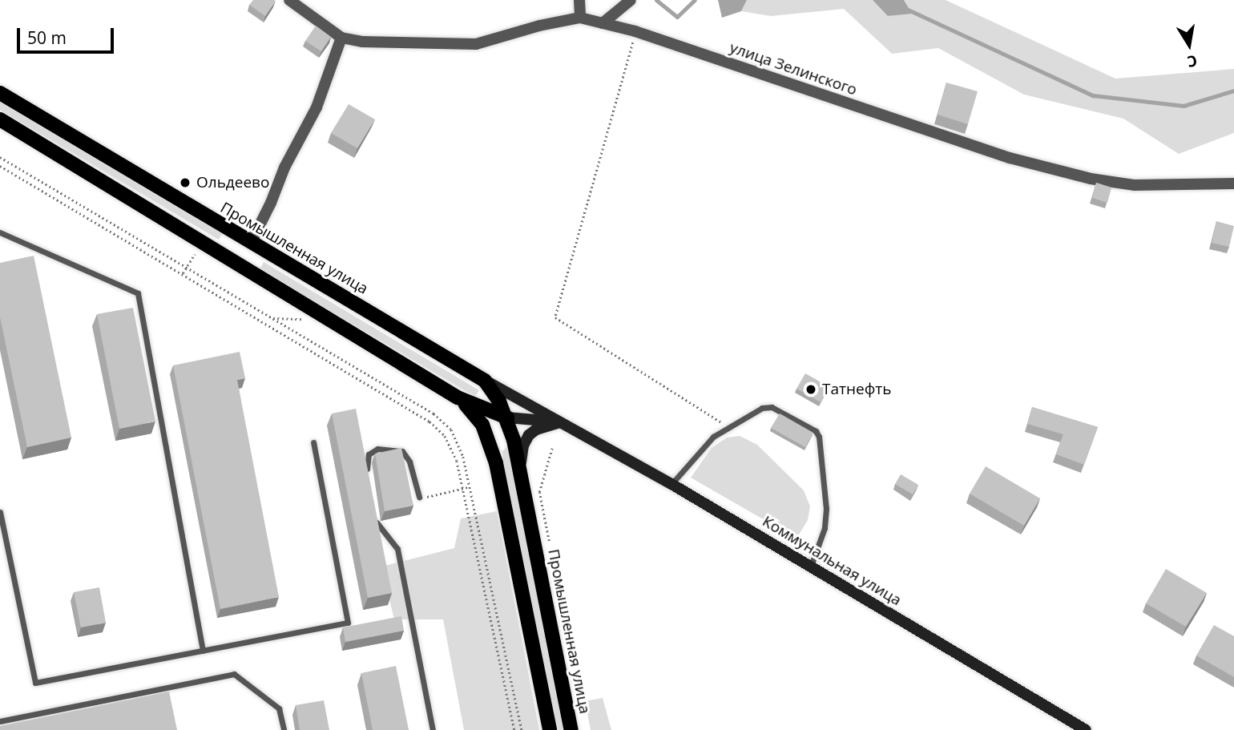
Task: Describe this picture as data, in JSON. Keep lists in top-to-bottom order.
{
  "streets": {
    "main road": ["Промышленная улица", "Коммунальная улица"],
    "street": ["улица Зелинского"]
  },
  "crossings": [
    ["Промышленная улица", "Коммунальная улица"]
  ],
  "places": ["Ольдеево", "Татнефть"],
  "scale_bar": "50 m",
  "north": "bottom"
}
